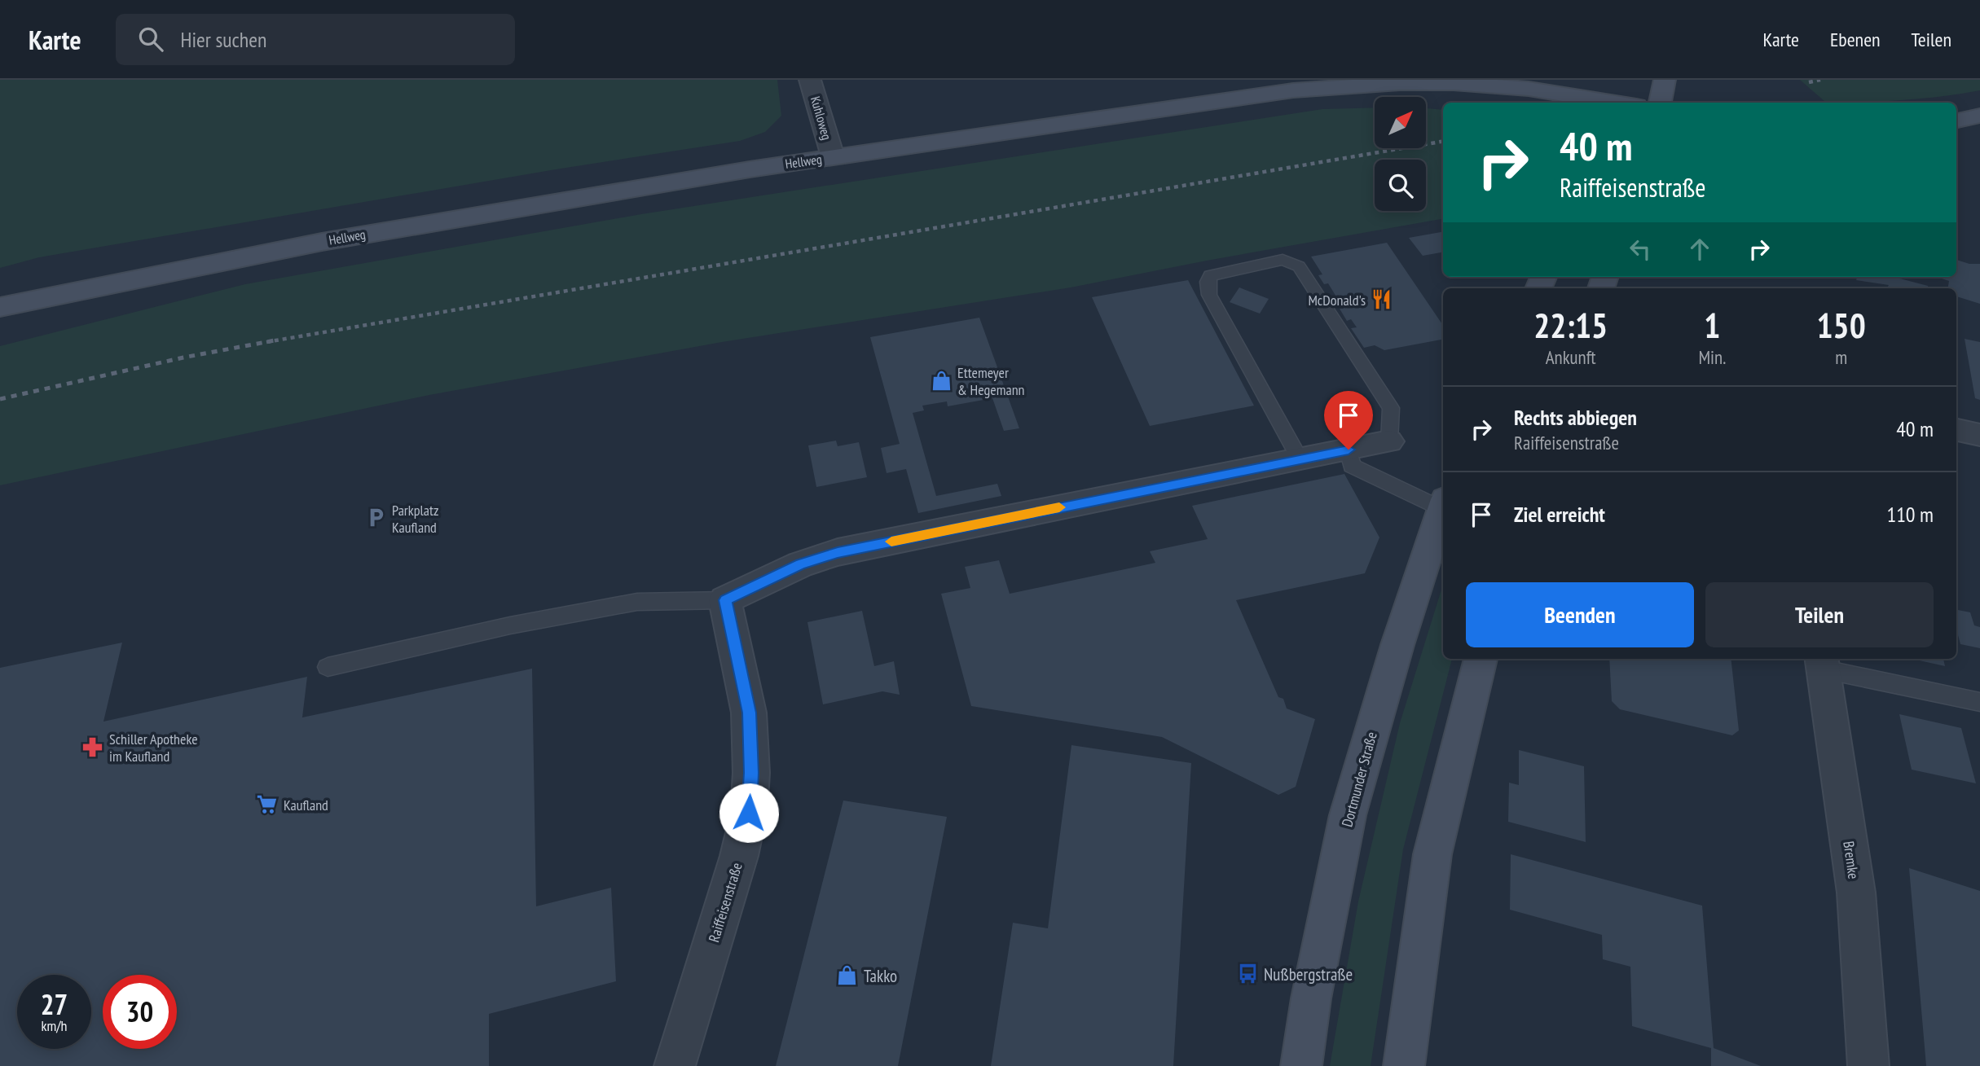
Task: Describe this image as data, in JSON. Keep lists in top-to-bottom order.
{
  "streets": {
    "street": [
      "Kuhloweg",
      "Hellweg",
      "Dortmunder Straße",
      "Bremke",
      "Raiffeisenstraße"
    ]
  },
  "crossings": [
    ["Kuhloweg", "Hellweg"]
  ],
  "places": {
    "restaurant": ["McDonald's"],
    "shop": ["Ettemeyer & Hegemann", "Takko"],
    "parking": ["Parkplatz Kaufland"],
    "pharmacy": ["Schiller Apotheke im Kaufland"],
    "supermarket": ["Kaufland"],
    "bus stop": ["Nußbergstraße"]
  },
  "north": "top right",
  "page": {
    "header": "Karte",
    "search": "Hier suchen",
    "nav": ["Karte", "Ebenen", "Teilen"],
    "turn": ["40 m", "Raiffeisenstraße"],
    "eta": [
      "22:15",
      "Ankunft",
      "1",
      "Min.",
      "150",
      "m"
    ],
    "list": [
      {
        "name": "Rechts abbiegen",
        "note": "Raiffeisenstraße",
        "value": "40 m"
      },
      {
        "name": "Ziel erreicht",
        "value": "110 m"
      }
    ],
    "buttons": ["Beenden", "Teilen"],
    "speed": "27 km/h",
    "limit": "30"
  }
}
